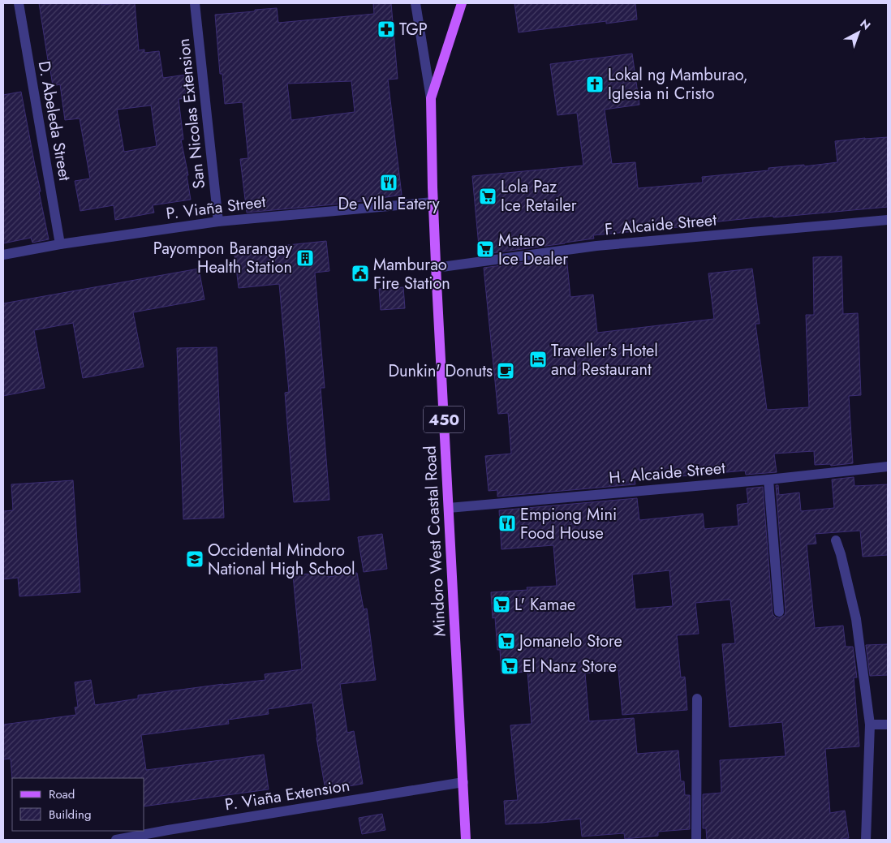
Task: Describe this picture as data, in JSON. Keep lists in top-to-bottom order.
{
  "streets": {
    "main road": ["450", "Mindoro West Coastal Road"],
    "street": [
      "San Nicolas Extension",
      "D. Abeleda Street",
      "P. Viaña Street",
      "F. Alcaide Street",
      "H. Alcaide Street",
      "P. Viaña Extension"
    ]
  },
  "crossings": [
    ["San Nicolas Extension", "P. Viaña Street"],
    ["D. Abeleda Street", "P. Viaña Street"],
    ["P. Viaña Street", "Mindoro West Coastal Road"],
    ["F. Alcaide Street", "Mindoro West Coastal Road"],
    ["H. Alcaide Street", "Mindoro West Coastal Road"],
    ["Mindoro West Coastal Road", "P. Viaña Extension"]
  ],
  "places": {
    "pharmacy": ["TGP"],
    "church": ["Lokal ng Mamburao, Iglesia ni Cristo"],
    "restaurant": ["De Villa Eatery", "Empiong Mini Food House"],
    "supermarket": [
      "Lola Paz Ice Retailer",
      "Mataro Ice Dealer",
      "L' Kamae",
      "Jomanelo Store",
      "El Nanz Store"
    ],
    "building": ["Payompon Barangay Health Station"],
    "public building": ["Mamburao Fire Station"],
    "hotel": ["Traveller's Hotel and Restaurant"],
    "cafe": ["Dunkin' Donuts"],
    "school or university": ["Occidental Mindoro National High School"]
  },
  "legend": ["Road", "Building"],
  "north": "top right"
}
